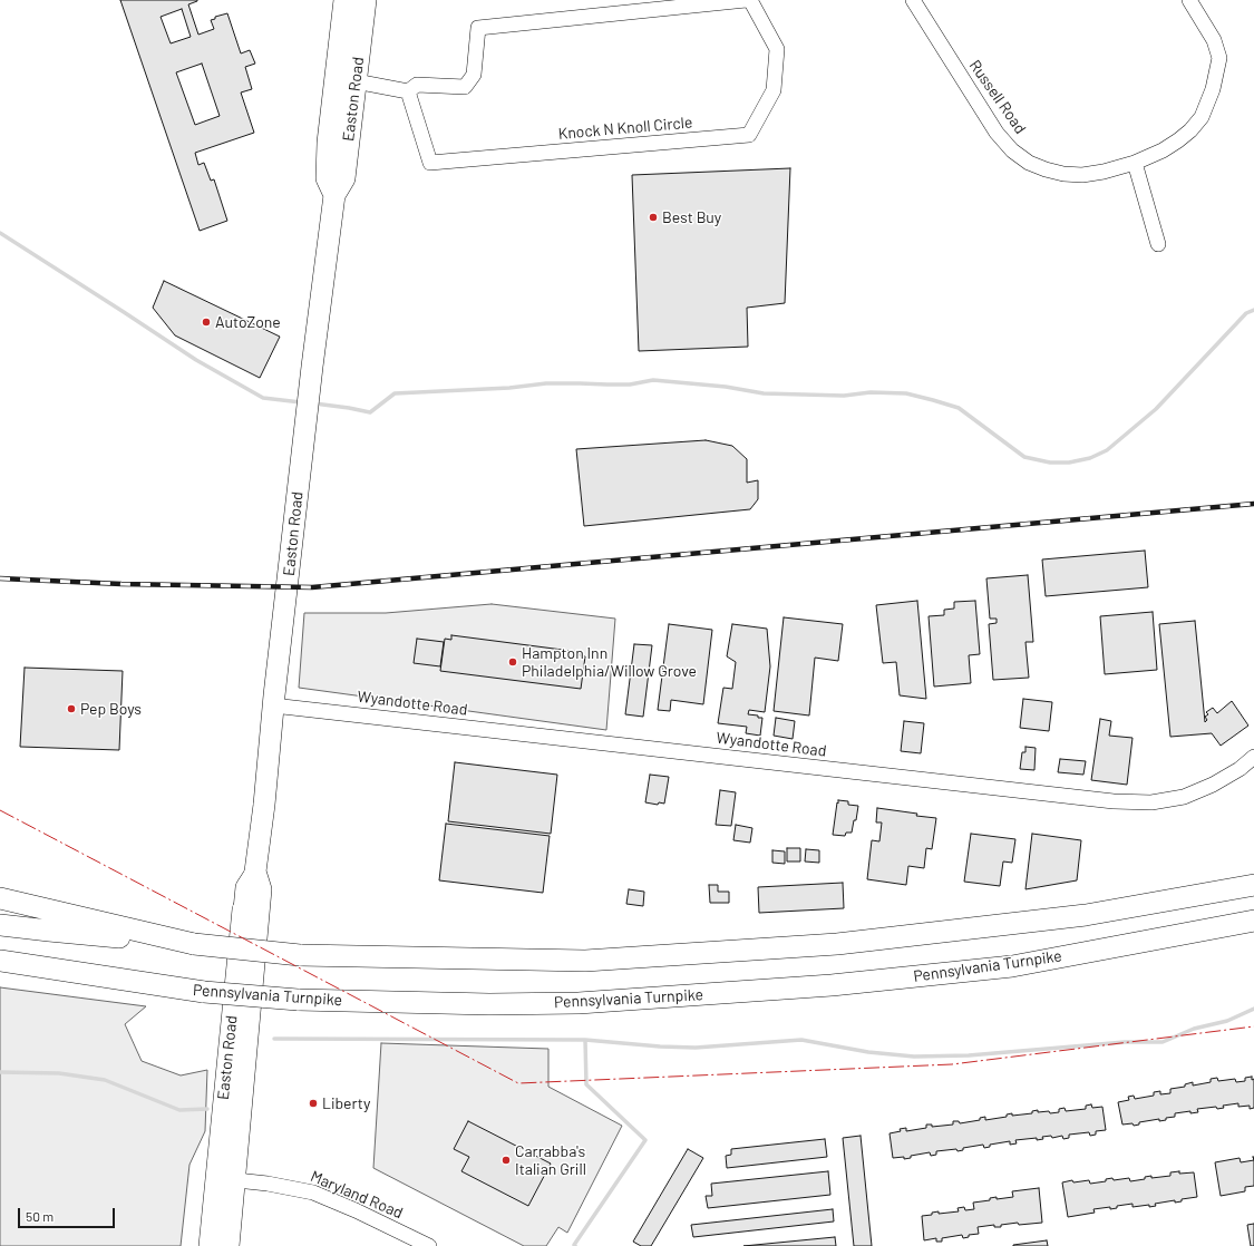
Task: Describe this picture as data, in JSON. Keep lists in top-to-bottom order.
{
  "streets": {
    "highway": ["Easton Road", "Pennsylvania Turnpike"],
    "street": [
      "Russell Road",
      "Knock N Knoll Circle",
      "Wyandotte Road",
      "Maryland Road"
    ]
  },
  "crossings": [
    ["Easton Road", "Wyandotte Road"],
    ["Easton Road", "Maryland Road"]
  ],
  "places": [
    "Best Buy",
    "AutoZone",
    "Hampton Inn Philadelphia/Willow Grove",
    "Pep Boys",
    "Liberty",
    "Carrabba's Italian Grill"
  ],
  "scale_bar": "50 m"
}
